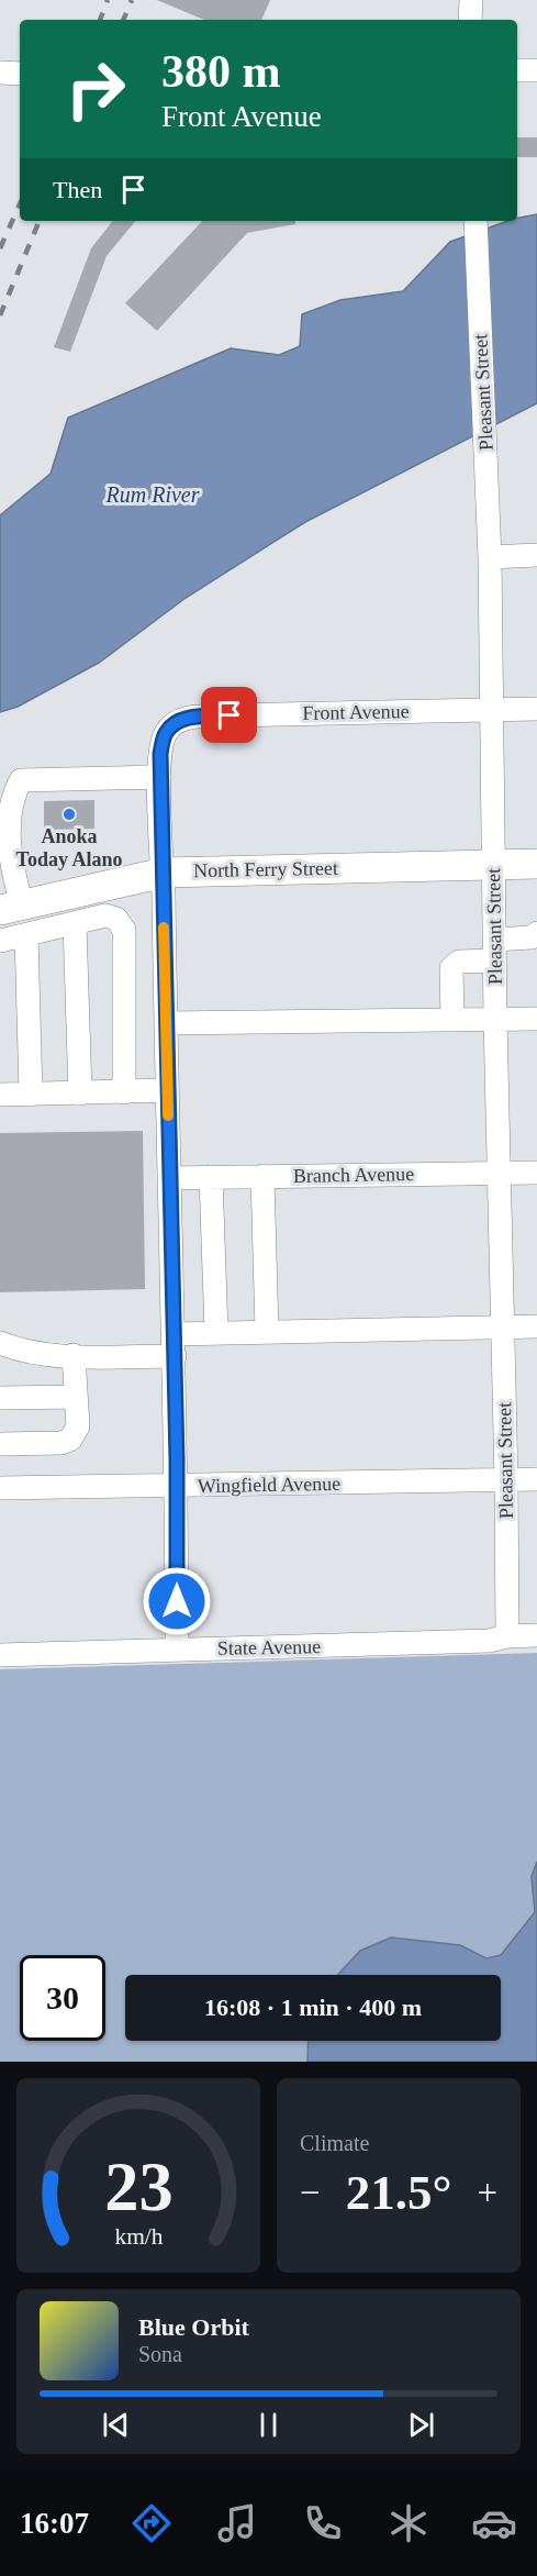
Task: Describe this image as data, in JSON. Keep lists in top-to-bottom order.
{
  "streets": {
    "main road": ["North Ferry Street"],
    "street": [
      "Pleasant Street",
      "Front Avenue",
      "Branch Avenue",
      "Wingfield Avenue",
      "State Avenue"
    ]
  },
  "crossings": [
    ["Pleasant Street", "Front Avenue"],
    ["Pleasant Street", "North Ferry Street"],
    ["Pleasant Street", "Branch Avenue"],
    ["Pleasant Street", "Wingfield Avenue"],
    ["Pleasant Street", "State Avenue"]
  ],
  "water": ["Rum River"],
  "places": ["Anoka Today Alano"],
  "page": {
    "turn": ["380 m", "Front Avenue"],
    "then": "Then",
    "limit": "30",
    "trip": "16:08 · 1 min · 400 m",
    "tile": "Climate",
    "heat": ["−", "21.5°", "+"],
    "song": ["Blue Orbit", "Sona"],
    "tabs": "16:07",
    "gauge": ["23", "km/h"]
  }
}
